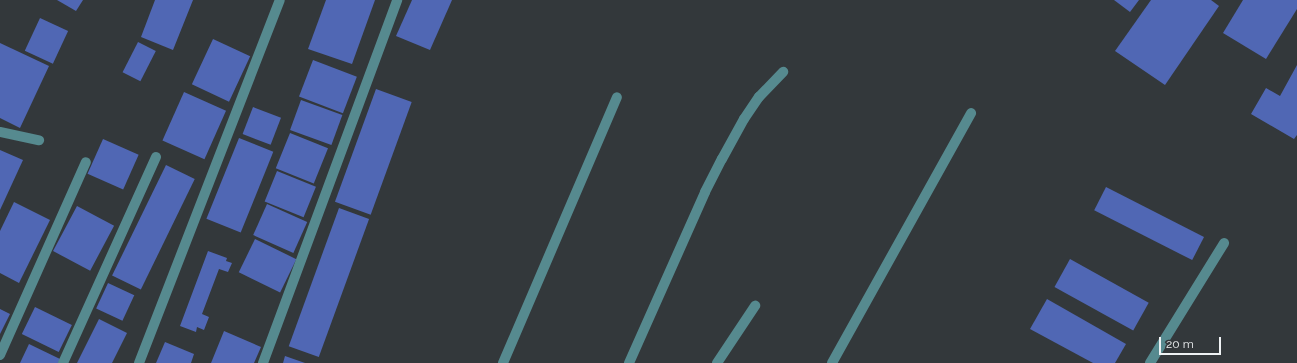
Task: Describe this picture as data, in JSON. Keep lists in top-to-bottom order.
{
  "scale_bar": "20 m"
}
